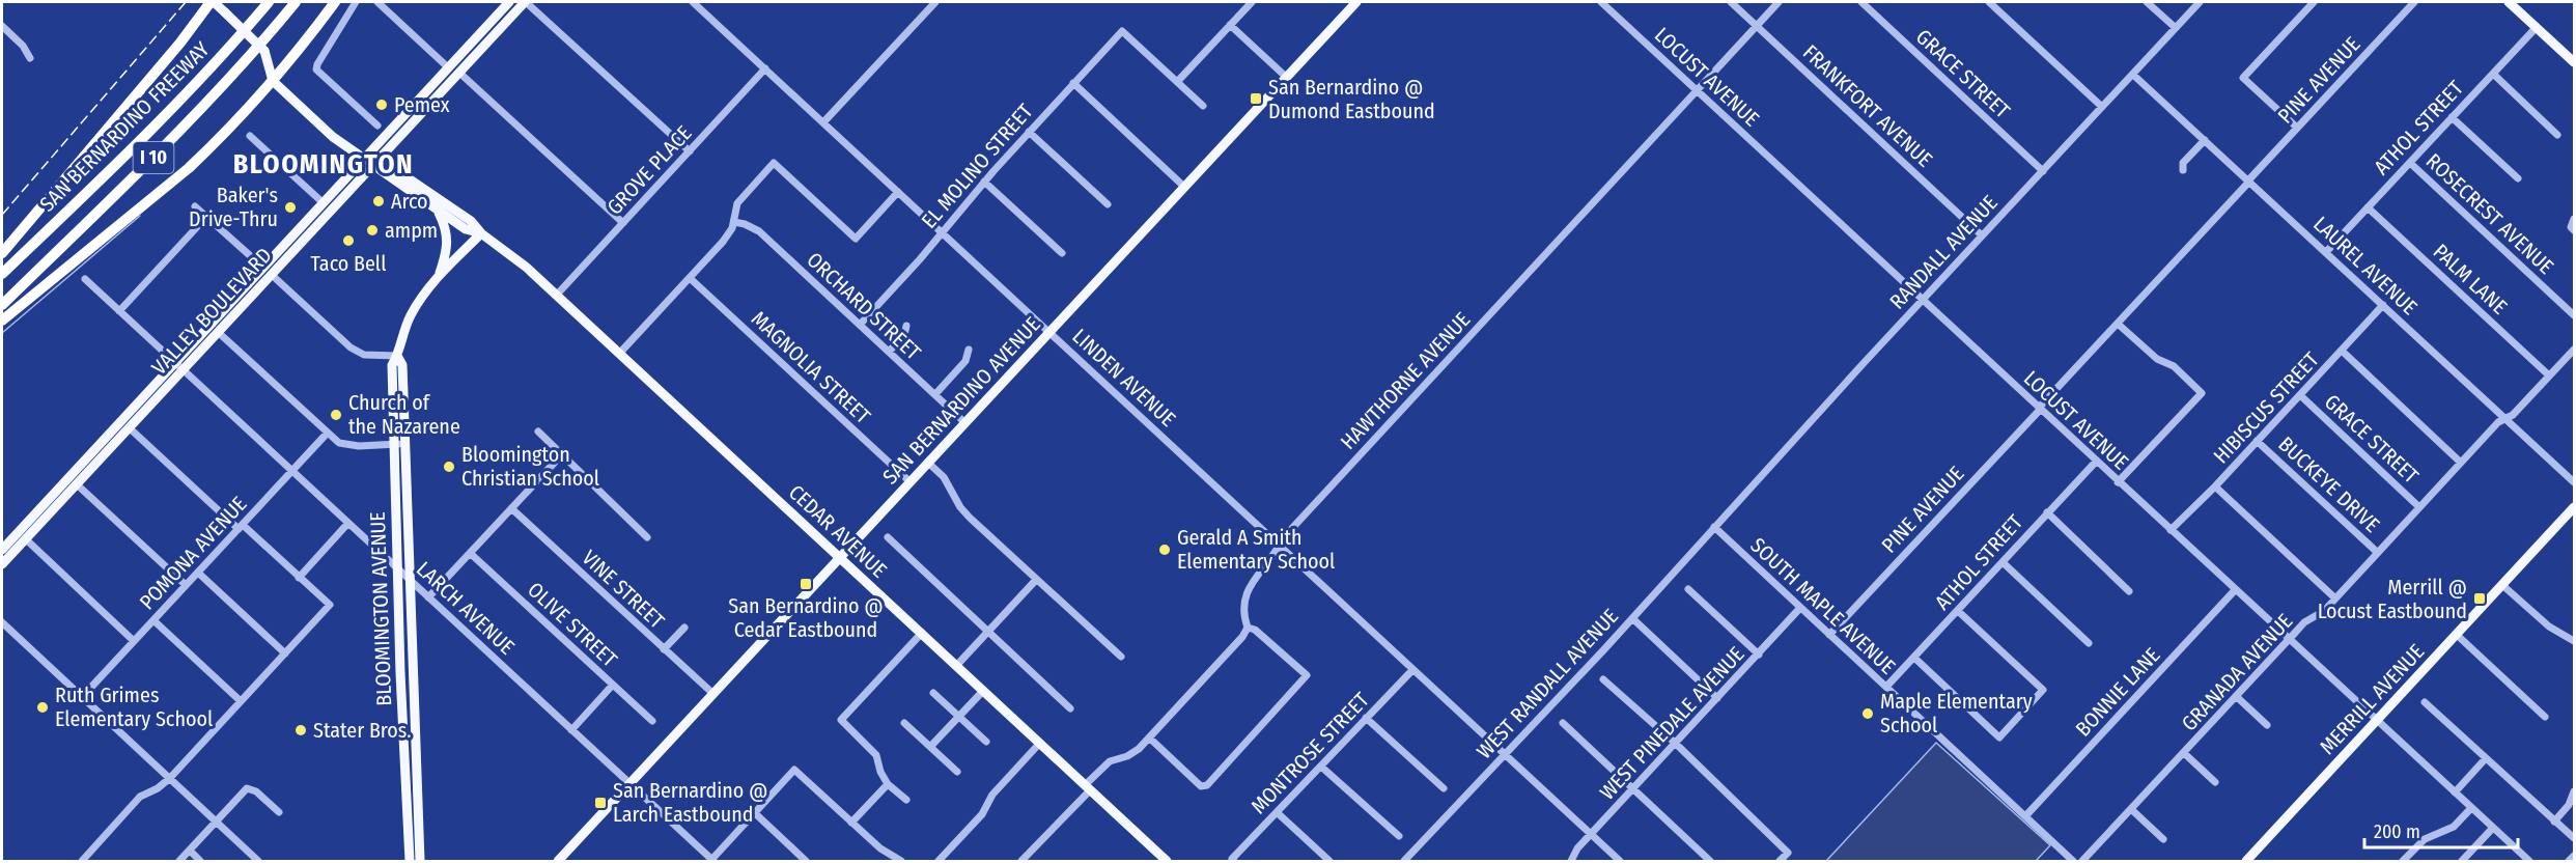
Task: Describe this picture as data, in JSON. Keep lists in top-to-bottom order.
{
  "streets": {
    "highway": ["SAN BERNARDINO FREEWAY", "I 10"],
    "main road": [
      "VALLEY BOULEVARD",
      "SAN BERNARDINO AVENUE",
      "CEDAR AVENUE",
      "BLOOMINGTON AVENUE",
      "MERRILL AVENUE"
    ],
    "street": [
      "GRACE STREET",
      "LOCUST AVENUE",
      "PINE AVENUE",
      "FRANKFORT AVENUE",
      "ATHOL STREET",
      "EL MOLINO STREET",
      "GROVE PLACE",
      "ROSECREST AVENUE",
      "RANDALL AVENUE",
      "LAUREL AVENUE",
      "PALM LANE",
      "ORCHARD STREET",
      "MAGNOLIA STREET",
      "LINDEN AVENUE",
      "HAWTHORNE AVENUE",
      "HIBISCUS STREET",
      "BUCKEYE DRIVE",
      "POMONA AVENUE",
      "VINE STREET",
      "SOUTH MAPLE AVENUE",
      "LARCH AVENUE",
      "OLIVE STREET",
      "GRANADA AVENUE",
      "WEST RANDALL AVENUE",
      "BONNIE LANE",
      "WEST PINEDALE AVENUE",
      "MONTROSE STREET"
    ]
  },
  "crossings": [
    ["GRACE STREET", "RANDALL AVENUE"],
    ["GRACE STREET", "HIBISCUS STREET"],
    ["GRACE STREET", "GRANADA AVENUE"],
    ["LOCUST AVENUE", "PINE AVENUE"],
    ["LOCUST AVENUE", "ATHOL STREET"],
    ["LOCUST AVENUE", "RANDALL AVENUE"],
    ["LOCUST AVENUE", "HAWTHORNE AVENUE"],
    ["LOCUST AVENUE", "HIBISCUS STREET"],
    ["LOCUST AVENUE", "GRANADA AVENUE"],
    ["LOCUST AVENUE", "BONNIE LANE"],
    ["LOCUST AVENUE", "MERRILL AVENUE"],
    ["PINE AVENUE", "LAUREL AVENUE"],
    ["PINE AVENUE", "SOUTH MAPLE AVENUE"],
    ["FRANKFORT AVENUE", "RANDALL AVENUE"],
    ["FRANKFORT AVENUE", "HAWTHORNE AVENUE"],
    ["ATHOL STREET", "ROSECREST AVENUE"],
    ["ATHOL STREET", "LAUREL AVENUE"],
    ["ATHOL STREET", "PALM LANE"],
    ["ATHOL STREET", "SOUTH MAPLE AVENUE"],
    ["EL MOLINO STREET", "ORCHARD STREET"],
    ["EL MOLINO STREET", "LINDEN AVENUE"],
    ["GROVE PLACE", "LINDEN AVENUE"],
    ["GROVE PLACE", "CEDAR AVENUE"],
    ["RANDALL AVENUE", "LAUREL AVENUE"],
    ["RANDALL AVENUE", "SOUTH MAPLE AVENUE"],
    ["RANDALL AVENUE", "WEST RANDALL AVENUE"],
    ["LAUREL AVENUE", "HIBISCUS STREET"],
    ["LAUREL AVENUE", "GRANADA AVENUE"],
    ["PALM LANE", "GRANADA AVENUE"],
    ["ORCHARD STREET", "SAN BERNARDINO AVENUE"],
    ["VALLEY BOULEVARD", "CEDAR AVENUE"],
    ["VALLEY BOULEVARD", "LARCH AVENUE"],
    ["MAGNOLIA STREET", "SAN BERNARDINO AVENUE"],
    ["LINDEN AVENUE", "HAWTHORNE AVENUE"],
    ["LINDEN AVENUE", "SAN BERNARDINO AVENUE"],
    ["LINDEN AVENUE", "WEST RANDALL AVENUE"],
    ["LINDEN AVENUE", "WEST PINEDALE AVENUE"],
    ["LINDEN AVENUE", "MONTROSE STREET"],
    ["SAN BERNARDINO AVENUE", "CEDAR AVENUE"],
    ["SAN BERNARDINO AVENUE", "VINE STREET"],
    ["SAN BERNARDINO AVENUE", "LARCH AVENUE"],
    ["HIBISCUS STREET", "BUCKEYE DRIVE"],
    ["BUCKEYE DRIVE", "GRANADA AVENUE"],
    ["CEDAR AVENUE", "BLOOMINGTON AVENUE"],
    ["POMONA AVENUE", "LARCH AVENUE"],
    ["SOUTH MAPLE AVENUE", "WEST RANDALL AVENUE"],
    ["SOUTH MAPLE AVENUE", "BONNIE LANE"],
    ["SOUTH MAPLE AVENUE", "WEST PINEDALE AVENUE"],
    ["LARCH AVENUE", "BLOOMINGTON AVENUE"]
  ],
  "districts": ["BLOOMINGTON"],
  "places": {
    "transit": [
      "San Bernardino @ Dumond Eastbound",
      "San Bernardino @ Cedar Eastbound",
      "Merrill @ Locust Eastbound",
      "San Bernardino @ Larch Eastbound"
    ],
    "other": [
      "Pemex",
      "Arco",
      "Baker's Drive-Thru",
      "ampm",
      "Taco Bell",
      "Church of the Nazarene",
      "Bloomington Christian School",
      "Gerald A Smith Elementary School",
      "Ruth Grimes Elementary School",
      "Maple Elementary School",
      "Stater Bros."
    ]
  },
  "scale_bar": "200 m"
}
